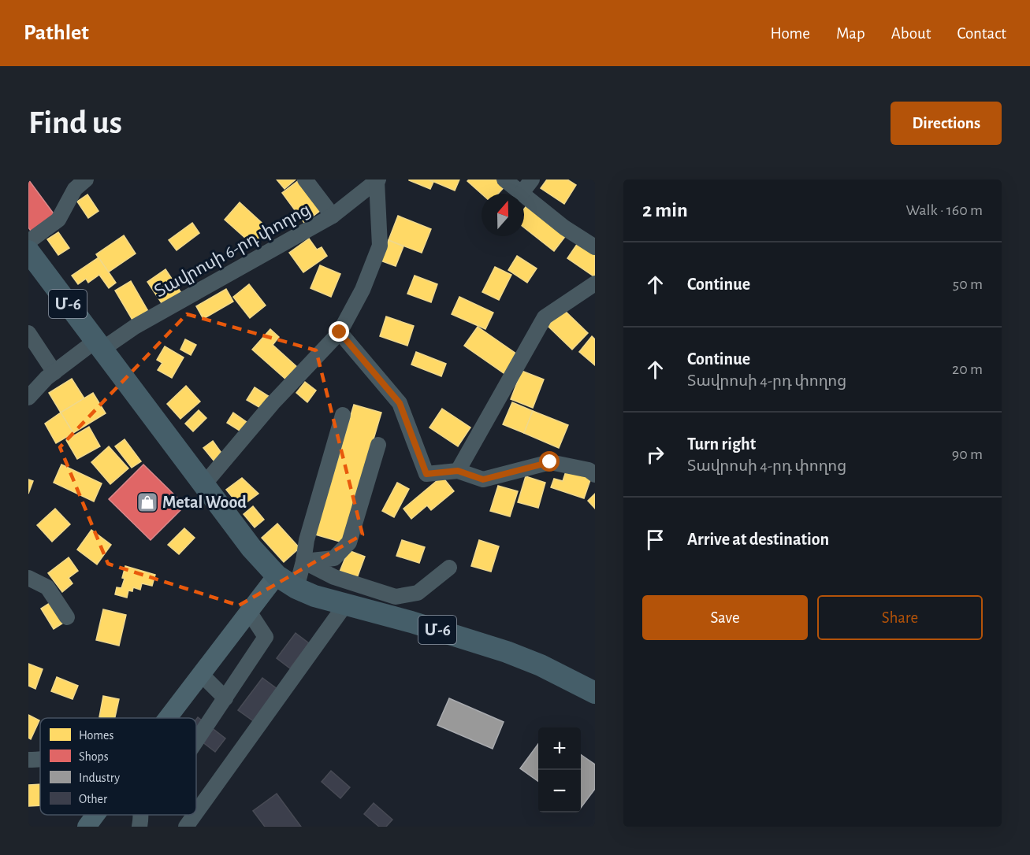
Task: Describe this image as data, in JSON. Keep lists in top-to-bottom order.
{
  "streets": {
    "highway": ["Մ-6"],
    "street": ["Տավրոսի 6-րդ փողոց"]
  },
  "crossings": [
    ["Տավրոսի 6-րդ փողոց", "Մ-6"]
  ],
  "places": {
    "shop": ["Metal Wood"]
  },
  "legend": [
    "Homes",
    "Shops",
    "Industry",
    "Other"
  ],
  "north": "top",
  "page": {
    "header": "Pathlet",
    "nav": [
      "Home",
      "Map",
      "About",
      "Contact"
    ],
    "buttons": [
      "Directions",
      ["Save", "Share"]
    ],
    "title": "Find us",
    "heading": ["2 min", "Walk · 160 m"],
    "list": [
      ["Continue", "50 m"],
      ["Continue", "Տավրոսի 4-րդ փողոց", "20 m"],
      ["Turn right", "Տավրոսի 4-րդ փողոց", "90 m"],
      "Arrive at destination"
    ],
    "map_buttons": ["+", "−"]
  }
}
